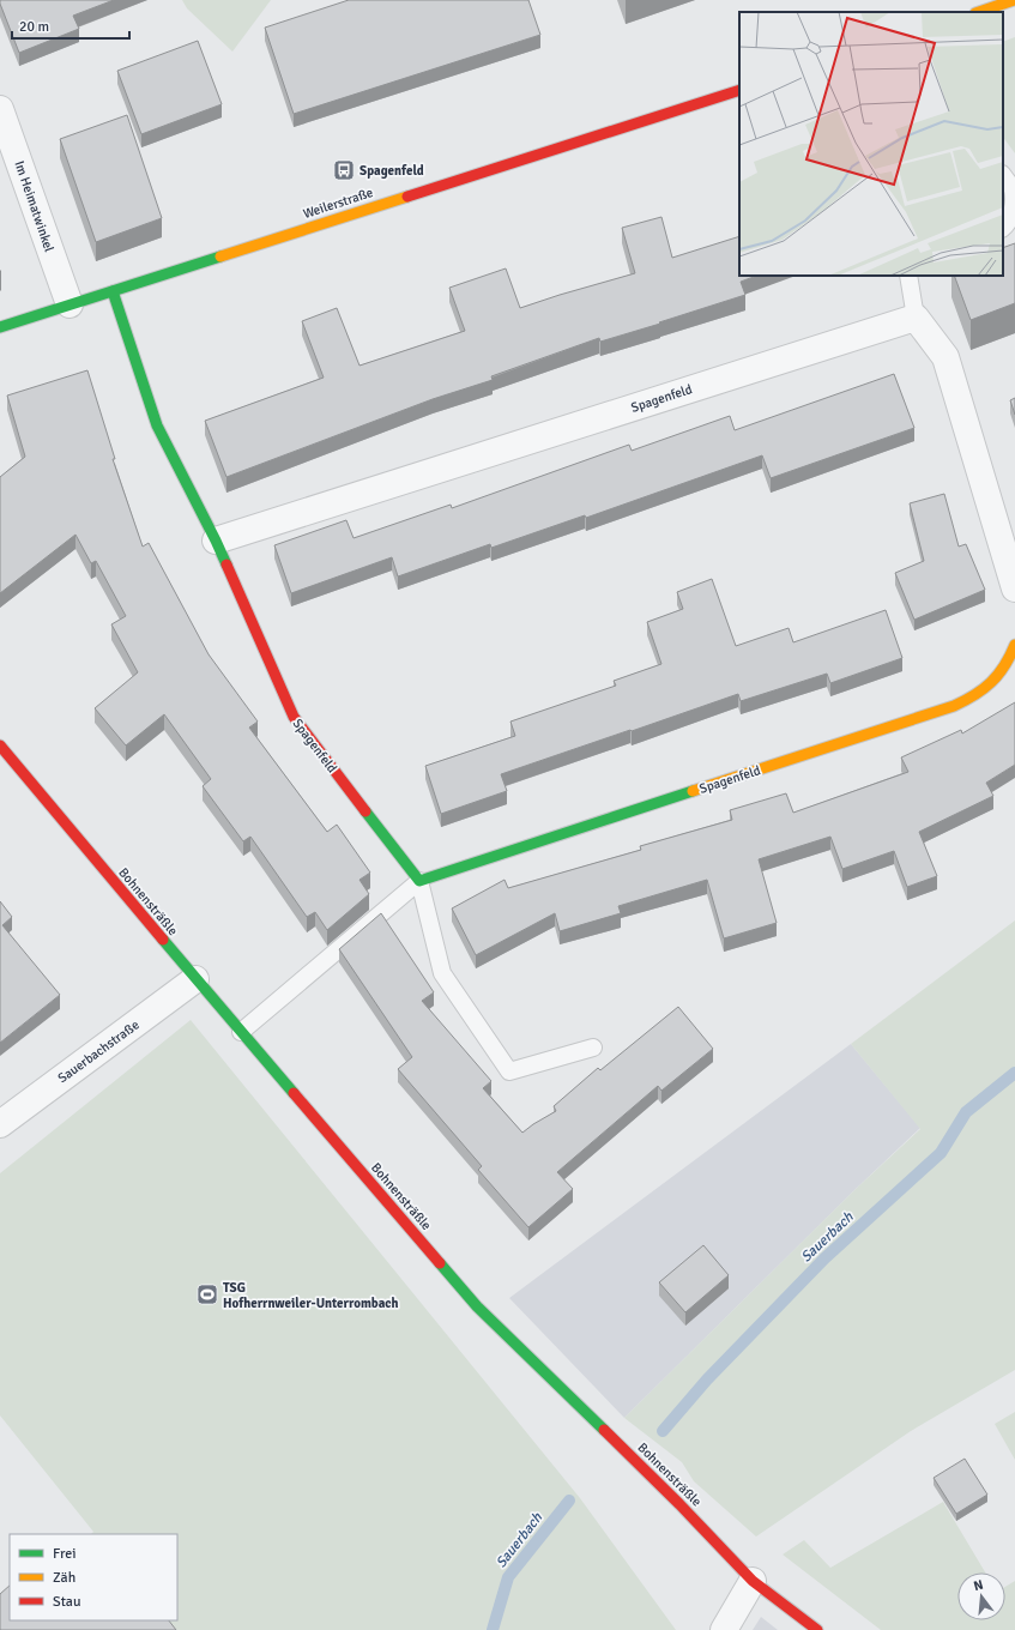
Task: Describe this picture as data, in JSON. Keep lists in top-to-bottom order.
{
  "streets": {
    "street": [
      "Weilerstraße",
      "Im Heimatwinkel",
      "Spagenfeld",
      "Bohnensträßle",
      "Sauerbachstraße"
    ]
  },
  "crossings": [
    ["Weilerstraße", "Im Heimatwinkel"],
    ["Weilerstraße", "Spagenfeld"],
    ["Spagenfeld", "Bohnensträßle"],
    ["Bohnensträßle", "Sauerbachstraße"]
  ],
  "water": ["Sauerbach"],
  "places": {
    "bus stop": ["Spagenfeld"],
    "sports": ["TSG Hofherrnweiler-Unterrombach"]
  },
  "legend": ["Frei", "Zäh", "Stau"],
  "scale_bar": "20 m",
  "north": "top"
}
